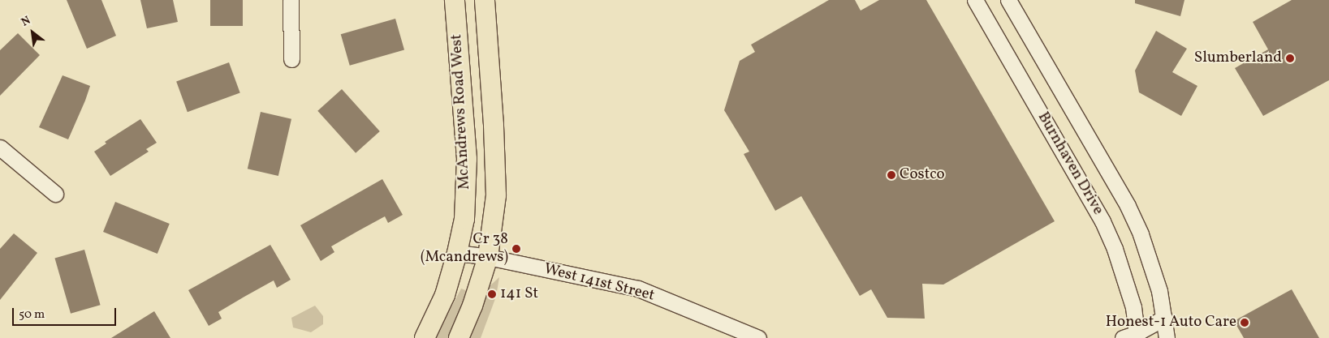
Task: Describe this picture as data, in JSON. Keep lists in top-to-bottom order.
{
  "streets": {
    "main road": ["McAndrews Road West"],
    "street": ["Burnhaven Drive", "West 141st Street"]
  },
  "crossings": [
    ["McAndrews Road West", "West 141st Street"]
  ],
  "places": [
    "Slumberland",
    "Costco",
    "Cr 38 (Mcandrews)",
    "141 St",
    "Honest-1 Auto Care"
  ],
  "scale_bar": "50 m",
  "north": "top left"
}
